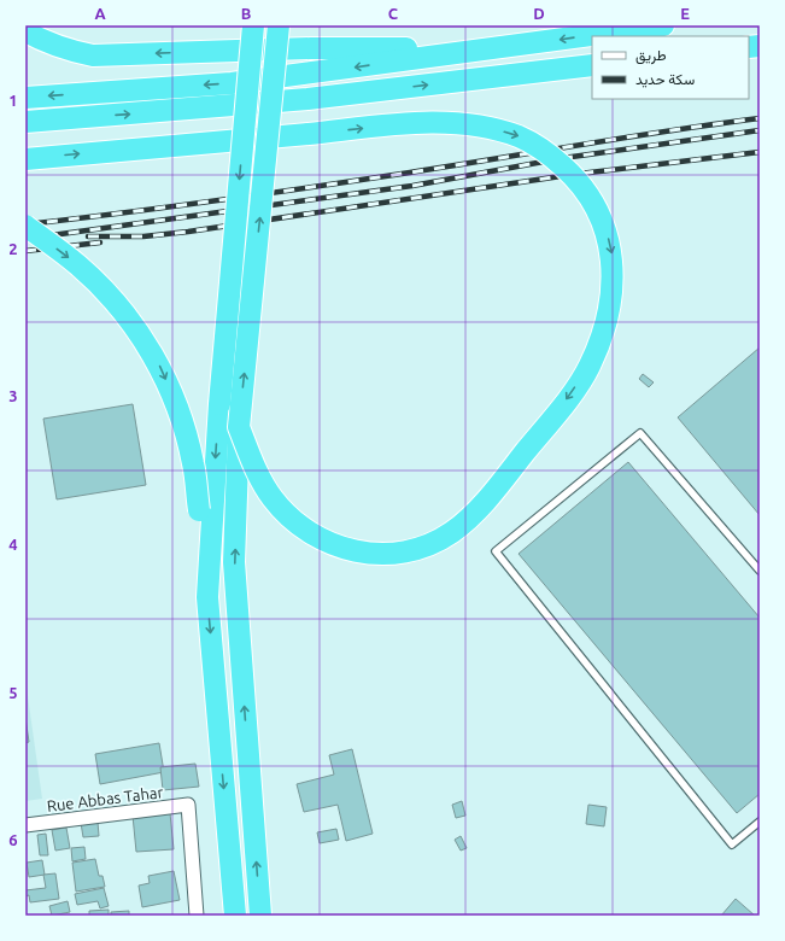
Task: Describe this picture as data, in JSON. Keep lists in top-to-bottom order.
{
  "streets": {
    "street": ["Rue Abbas Tahar"]
  },
  "legend": ["طريق", "سكة حديد"],
  "grid": {
    "columns": [
      "A",
      "B",
      "C",
      "D",
      "E"
    ],
    "rows": [
      "1",
      "2",
      "3",
      "4",
      "5",
      "6"
    ]
  }
}
